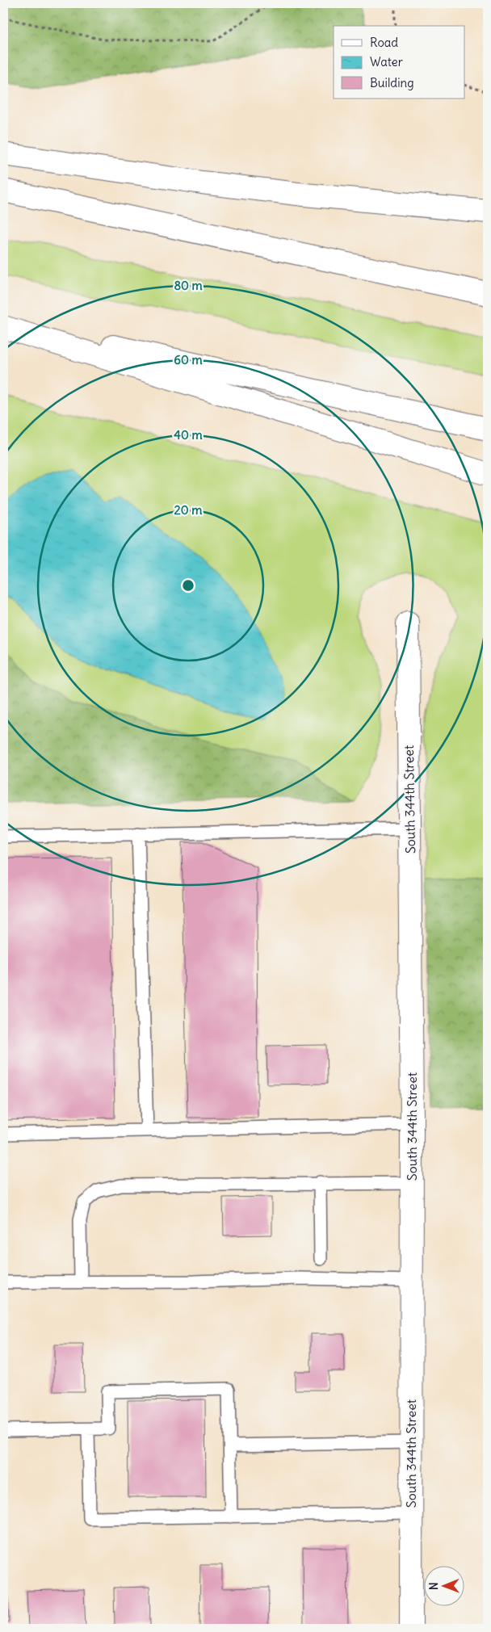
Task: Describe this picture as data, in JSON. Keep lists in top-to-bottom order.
{
  "streets": {
    "main road": ["South 344th Street"]
  },
  "legend": ["Road", "Water", "Building"],
  "north": "left",
  "rings": [
    "80 m",
    "60 m",
    "40 m",
    "20 m"
  ]
}
